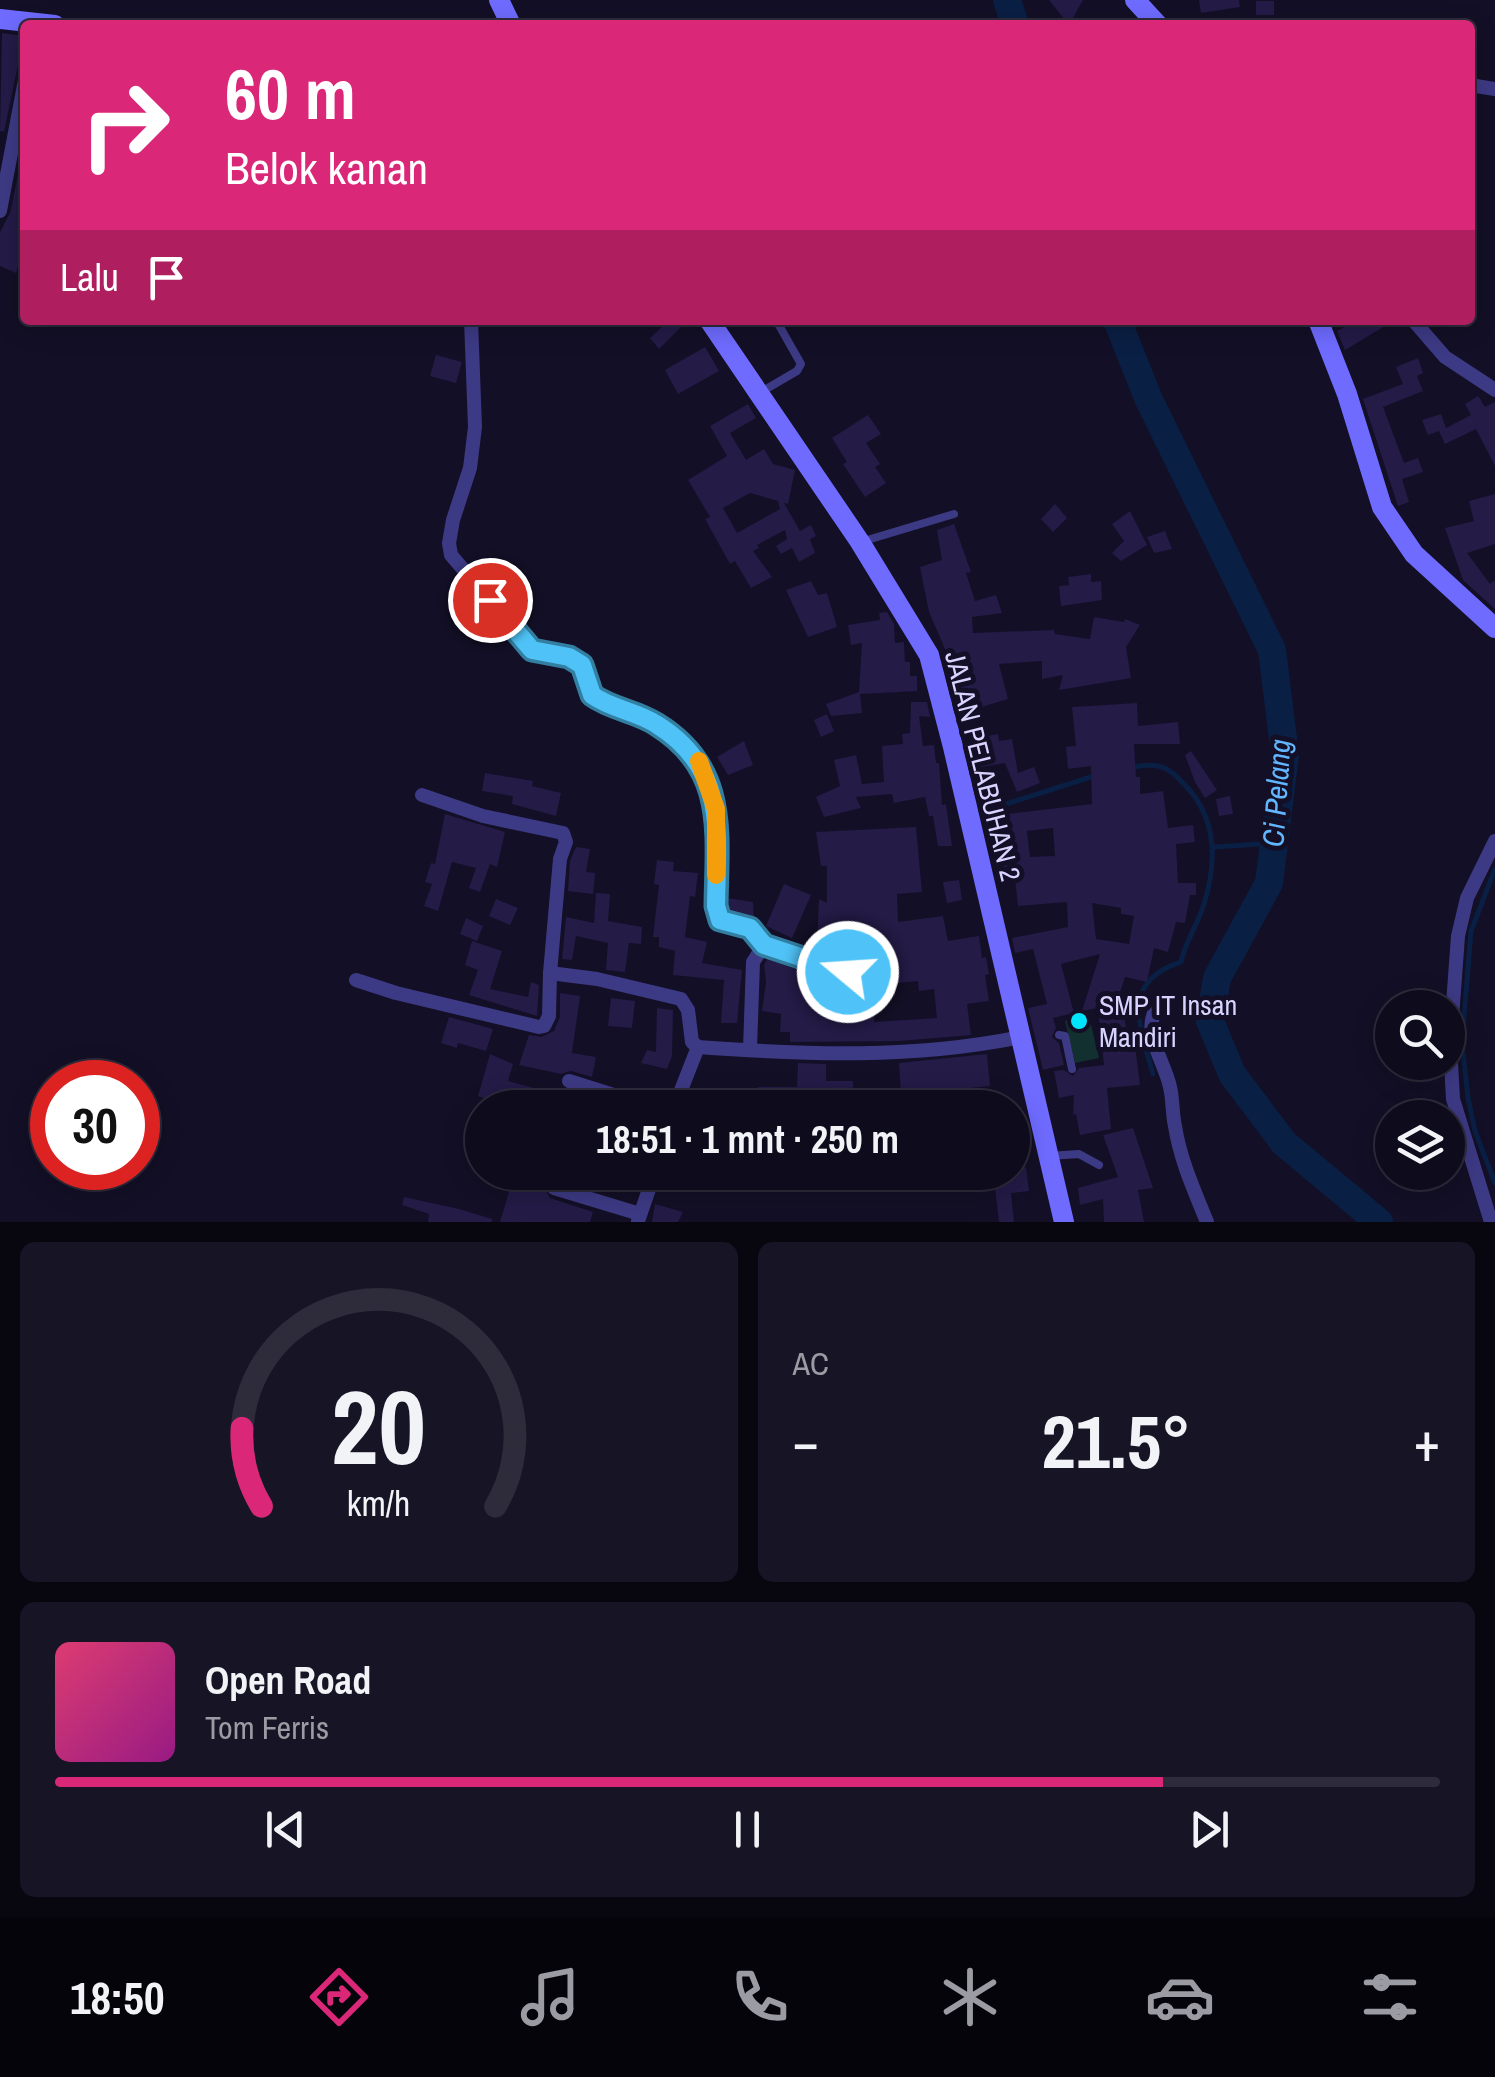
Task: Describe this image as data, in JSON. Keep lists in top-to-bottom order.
{
  "streets": {
    "main road": ["JALAN PELABUHAN 2"]
  },
  "water": ["Ci Pelang"],
  "places": ["SMP IT Insan Mandiri"],
  "page": {
    "turn": ["60 m", "Belok kanan"],
    "then": "Lalu",
    "limit": "30",
    "trip": "18:51 · 1 mnt · 250 m",
    "tile": "AC",
    "heat": ["−", "21.5°", "+"],
    "song": ["Open Road", "Tom Ferris"],
    "tabs": "18:50",
    "gauge": ["20", "km/h"]
  }
}
